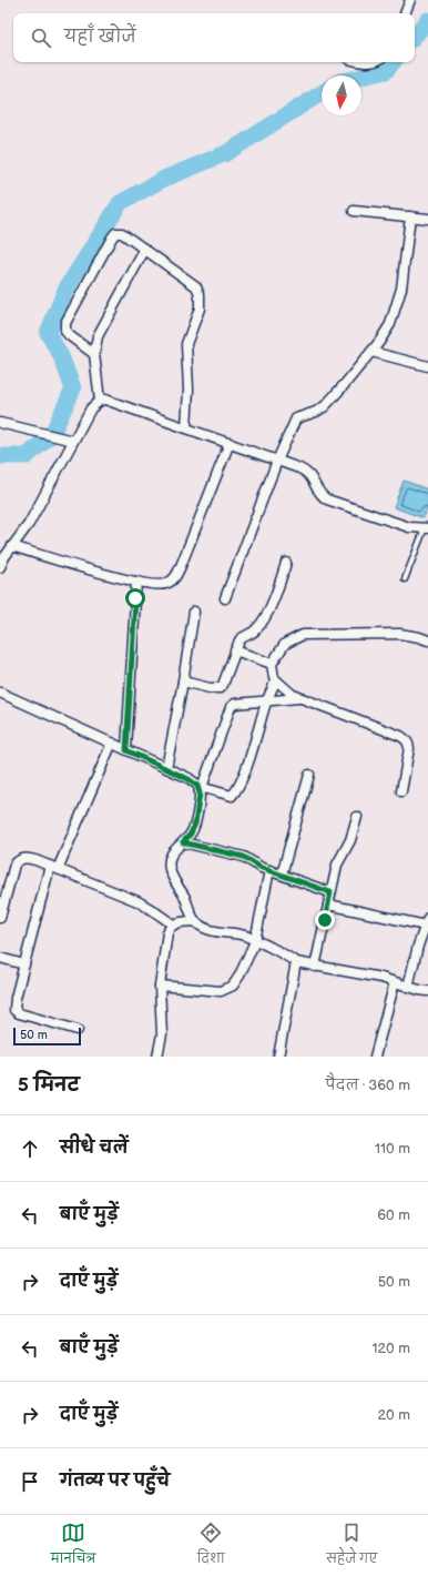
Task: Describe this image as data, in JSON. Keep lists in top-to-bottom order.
{
  "scale_bar": "50 m",
  "north": "bottom",
  "page": {
    "search": "यहाँ खोजें",
    "scale": "50 m",
    "heading": ["5 मिनट", "पैदल · 360 m"],
    "list": [
      ["सीधे चलें", "110 m"],
      ["बाएँ मुड़ें", "60 m"],
      ["दाएँ मुड़ें", "50 m"],
      ["बाएँ मुड़ें", "120 m"],
      ["दाएँ मुड़ें", "20 m"],
      "गंतव्य पर पहुँचे"
    ],
    "nav": ["मानचित्र", "दिशा", "सहेजे गए"]
  }
}
